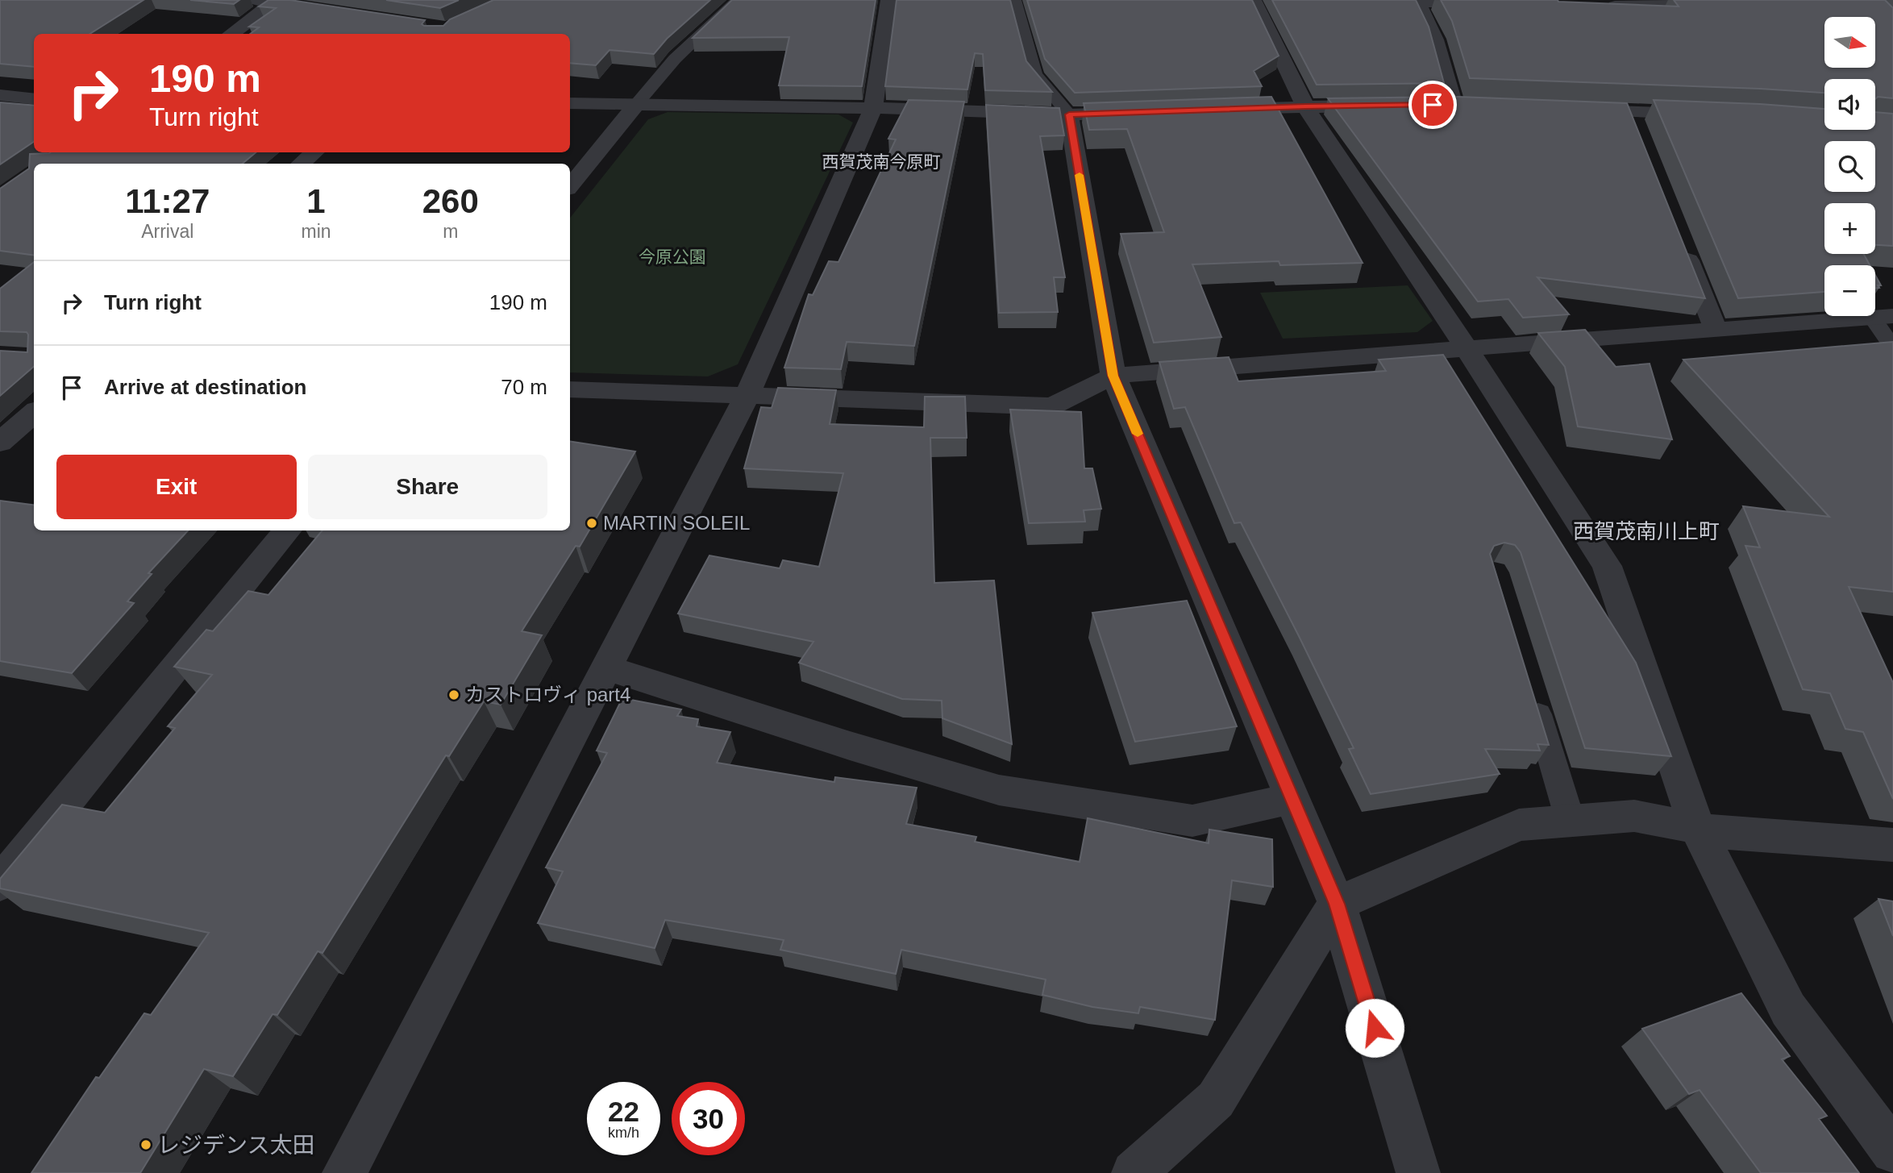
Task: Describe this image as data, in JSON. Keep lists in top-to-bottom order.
{
  "districts": ["西賀茂南今原町", "西賀茂南川上町"],
  "parks": ["今原公園"],
  "places": ["MARTIN SOLEIL", "カストロヴィ part4", "レジデンス太田"],
  "north": "right",
  "page": {
    "map_buttons": ["+", "−"],
    "turn": ["190 m", "Turn right"],
    "eta": [
      "11:27",
      "Arrival",
      "1",
      "min",
      "260",
      "m"
    ],
    "list": [
      {
        "name": "Turn right",
        "value": "190 m"
      },
      {
        "name": "Arrive at destination",
        "value": "70 m"
      }
    ],
    "buttons": ["Exit", "Share"],
    "speed": "22 km/h",
    "limit": "30"
  }
}
